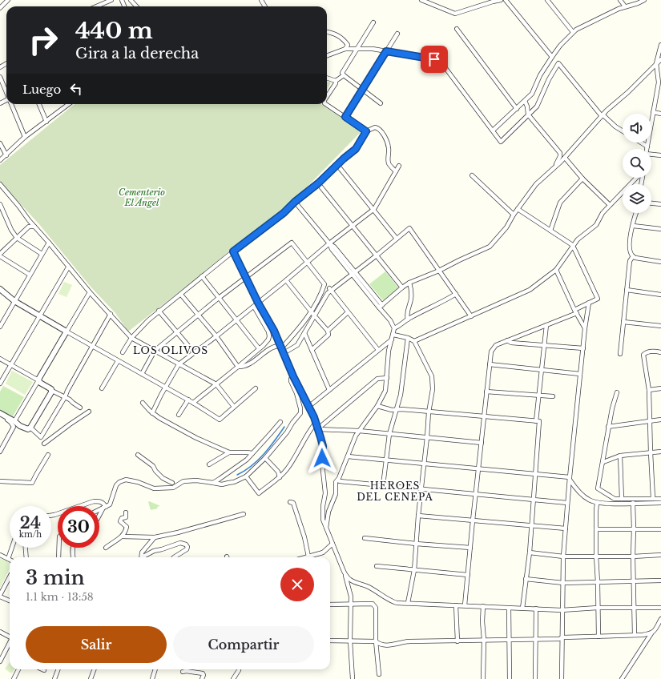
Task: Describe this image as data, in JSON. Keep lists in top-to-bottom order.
{
  "districts": ["LOS OLIVOS", "HEROES DEL CENEPA"],
  "parks": ["Cementerio El Ángel"],
  "page": {
    "turn": ["440 m", "Gira a la derecha"],
    "then": "Luego",
    "speed": "24 km/h",
    "limit": "30",
    "heading": ["3 min", "1.1 km · 13:58"],
    "buttons": ["Salir", "Compartir"]
  }
}
